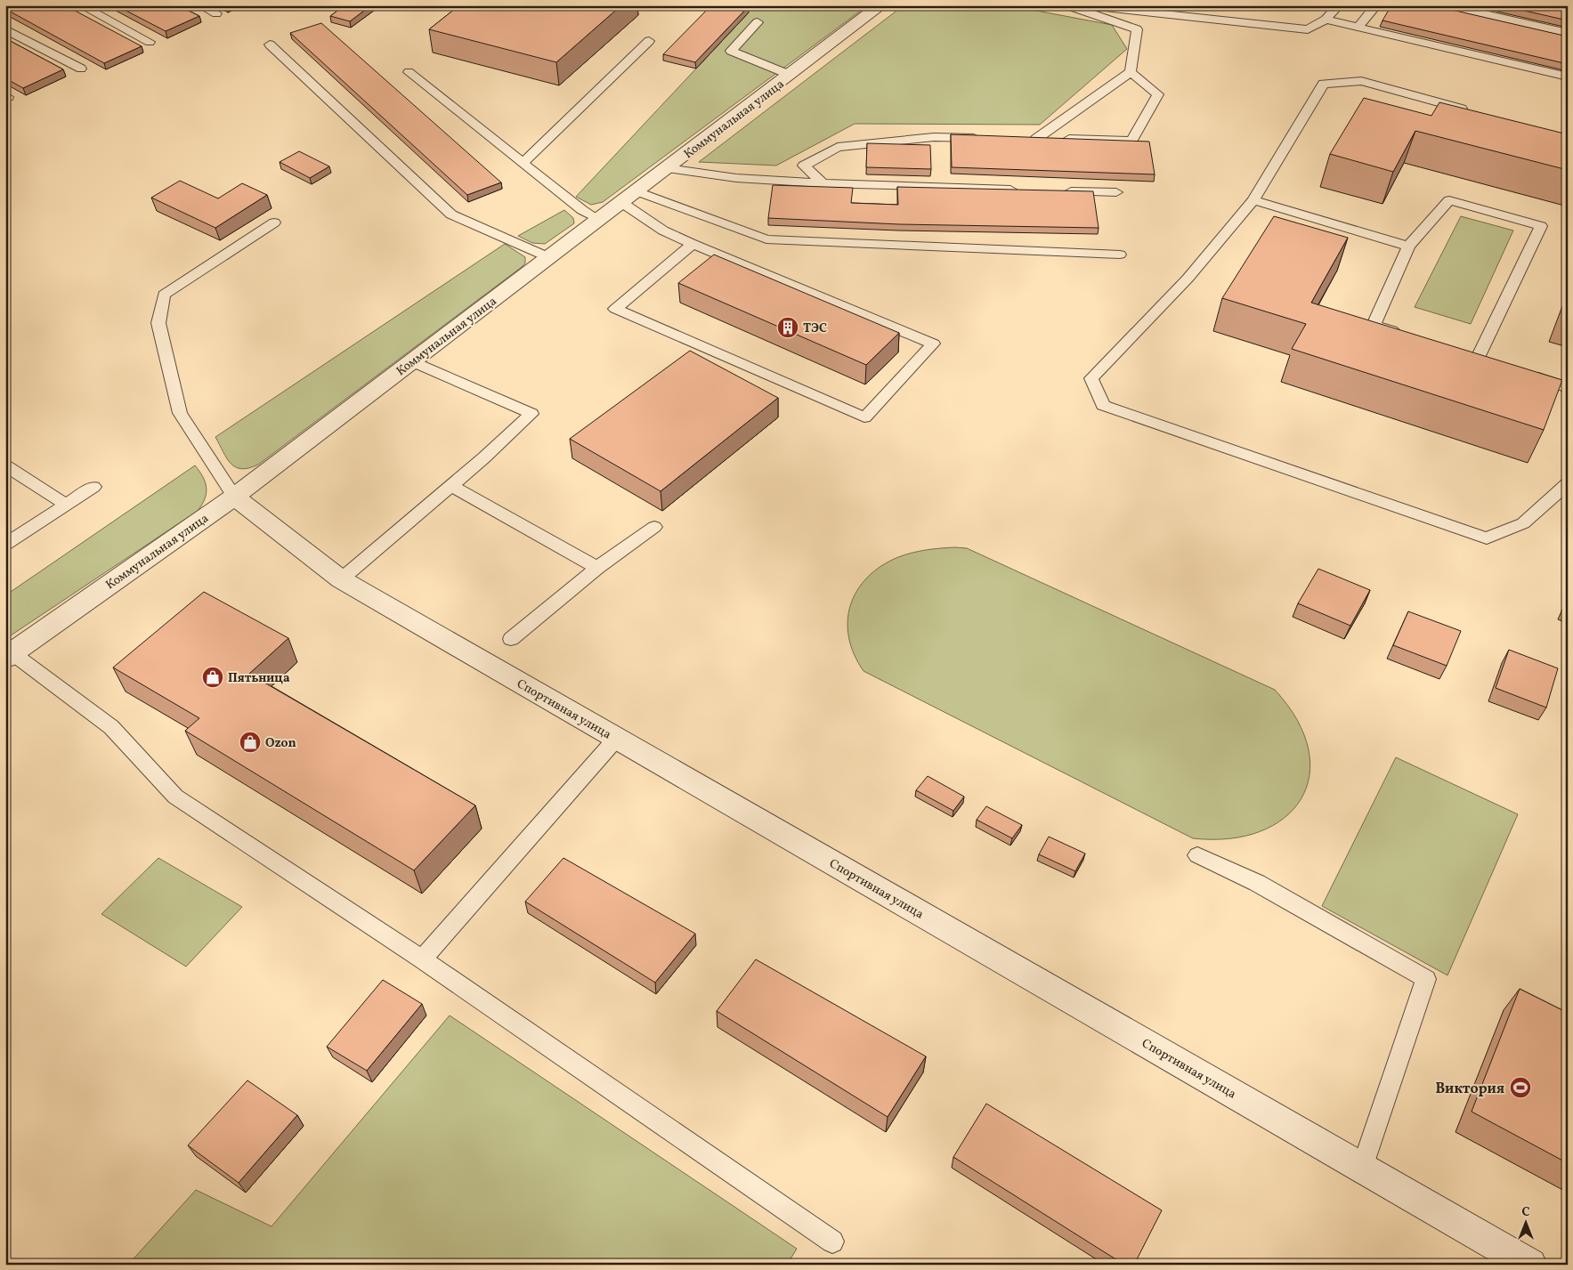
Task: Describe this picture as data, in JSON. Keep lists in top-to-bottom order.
{
  "streets": {
    "street": ["Коммунальная улица", "Спортивная улица"]
  },
  "crossings": [
    ["Коммунальная улица", "Спортивная улица"]
  ],
  "places": {
    "building": ["ТЭС"],
    "shop": ["Пятьница", "Ozon"],
    "sports": ["Виктория"]
  },
  "north": "top"
}
